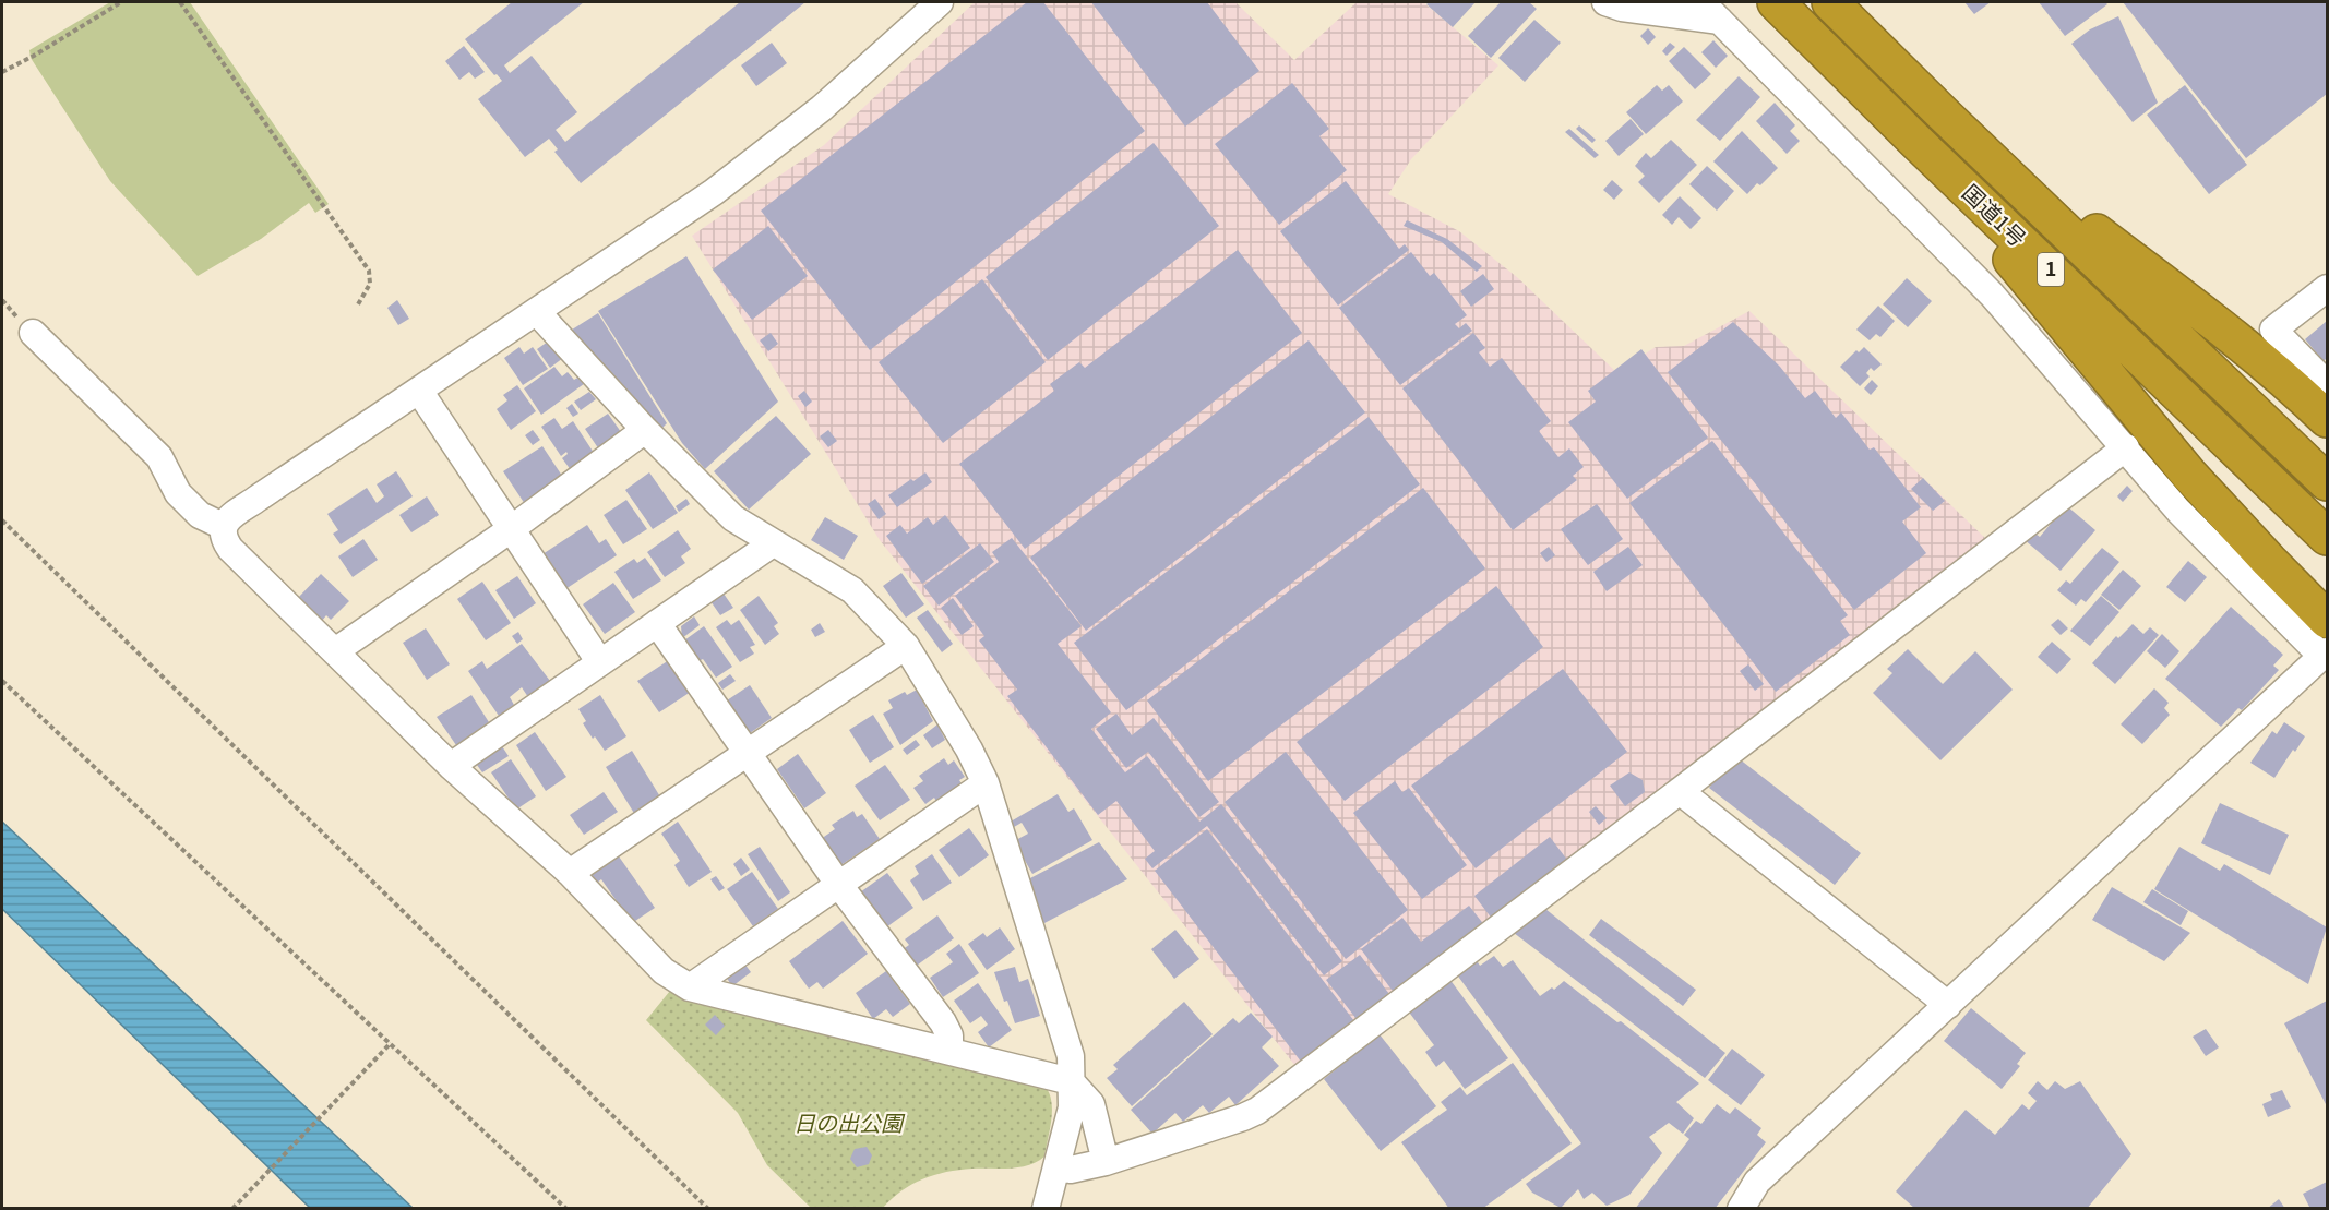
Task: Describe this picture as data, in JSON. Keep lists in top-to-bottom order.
{
  "streets": {
    "highway": ["国道1号", "1"]
  },
  "crossings": [
    ["国道1号", "1"]
  ],
  "parks": ["日の出公園"]
}
